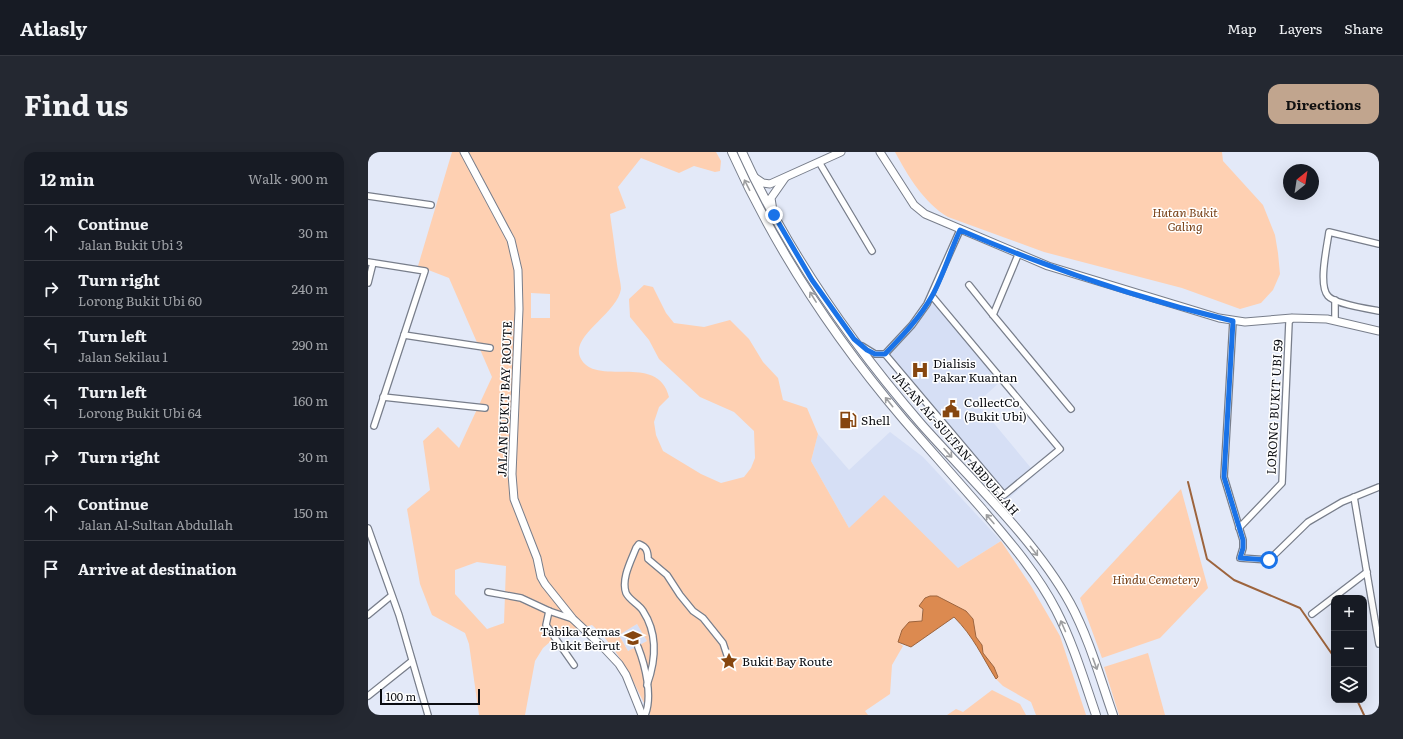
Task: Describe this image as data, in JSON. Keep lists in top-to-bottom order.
{
  "streets": {
    "main road": ["JALAN AL-SULTAN ABDULLAH"],
    "street": ["JALAN BUKIT BAY ROUTE", "LORONG BUKIT UBI 59"]
  },
  "parks": ["Hutan Bukit Galing", "Hindu Cemetery"],
  "places": {
    "hospital": ["Dialisis Pakar Kuantan"],
    "public building": ["CollectCo (Bukit Ubi)"],
    "fuel station": ["Shell"],
    "school or university": ["Tabika Kemas Bukit Beirut"],
    "place": ["Bukit Bay Route"]
  },
  "scale_bar": "100 m",
  "north": "top right",
  "page": {
    "header": "Atlasly",
    "nav": ["Map", "Layers", "Share"],
    "title": "Find us",
    "buttons": "Directions",
    "heading": ["12 min", "Walk · 900 m"],
    "list": [
      ["Continue", "Jalan Bukit Ubi 3", "30 m"],
      ["Turn right", "Lorong Bukit Ubi 60", "240 m"],
      ["Turn left", "Jalan Sekilau 1", "290 m"],
      ["Turn left", "Lorong Bukit Ubi 64", "160 m"],
      ["Turn right", "30 m"],
      ["Continue", "Jalan Al-Sultan Abdullah", "150 m"],
      "Arrive at destination"
    ],
    "map_buttons": ["+", "−"],
    "scale": "100 m"
  }
}
